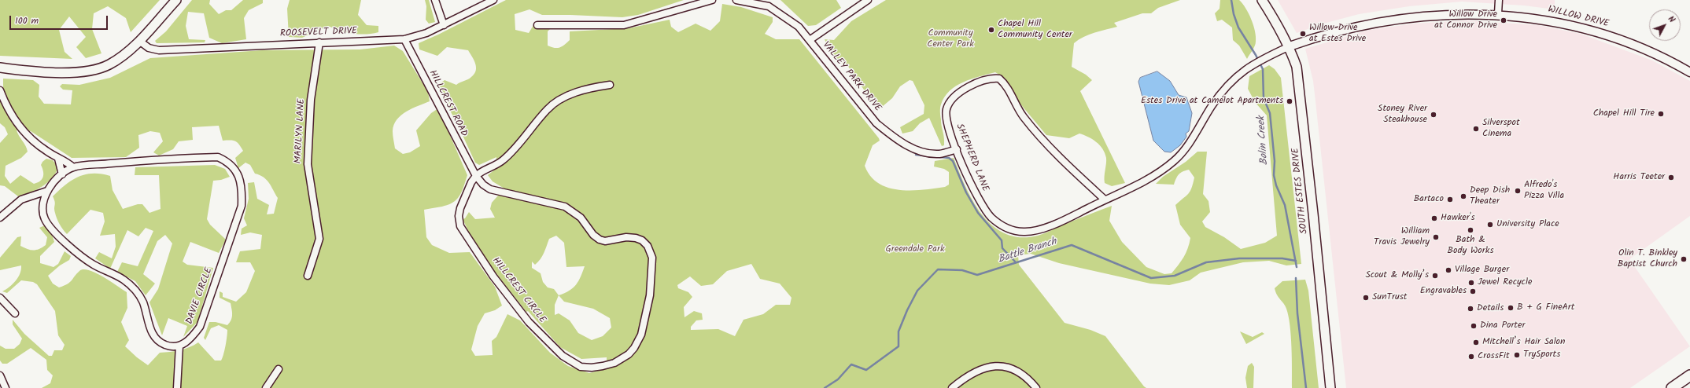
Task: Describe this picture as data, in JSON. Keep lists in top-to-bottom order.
{
  "streets": {
    "main road": ["SOUTH ESTES DRIVE"],
    "street": [
      "WILLOW DRIVE",
      "ROOSEVELT DRIVE",
      "VALLEY PARK DRIVE",
      "HILLCREST ROAD",
      "MARILYN LANE",
      "SHEPHERD LANE",
      "HILLCREST CIRCLE",
      "DAVIE CIRCLE"
    ]
  },
  "crossings": [
    ["WILLOW DRIVE", "SHEPHERD LANE"],
    ["WILLOW DRIVE", "SOUTH ESTES DRIVE"],
    ["ROOSEVELT DRIVE", "HILLCREST ROAD"],
    ["ROOSEVELT DRIVE", "MARILYN LANE"],
    ["VALLEY PARK DRIVE", "SHEPHERD LANE"],
    ["HILLCREST ROAD", "HILLCREST CIRCLE"],
    ["SHEPHERD LANE", "SOUTH ESTES DRIVE"]
  ],
  "water": ["Bolin Creek", "Battle Branch"],
  "parks": ["Community Center Park", "Greendale Park"],
  "places": [
    "Willow Drive at Connor Drive",
    "Chapel Hill Community Center",
    "Willow Drive at Estes Drive",
    "Estes Drive at Camelot Apartments",
    "Chapel Hill Tire",
    "Stoney River Steakhouse",
    "Silverspot Cinema",
    "Harris Teeter",
    "Alfredo's Pizza Villa",
    "Deep Dish Theater",
    "Bartaco",
    "Hawker's",
    "University Place",
    "Bath & Body Works",
    "William Travis Jewelry",
    "Olin T. Binkley Baptist Church",
    "Village Burger",
    "Scout & Molly’s",
    "Jewel Recycle",
    "Engravables",
    "SunTrust",
    "B + G FineArt",
    "Details",
    "Dina Porter",
    "Mitchell’s Hair Salon",
    "TrySports",
    "CrossFit"
  ],
  "scale_bar": "100 m",
  "north": "top right"
}
